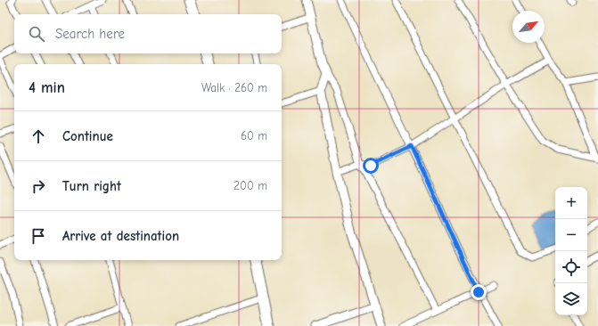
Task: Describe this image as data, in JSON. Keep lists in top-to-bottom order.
{
  "north": "top right",
  "page": {
    "search": "Search here",
    "heading": ["4 min", "Walk · 260 m"],
    "list": [
      ["Continue", "60 m"],
      ["Turn right", "200 m"],
      "Arrive at destination"
    ],
    "map_buttons": ["+", "−"]
  }
}
